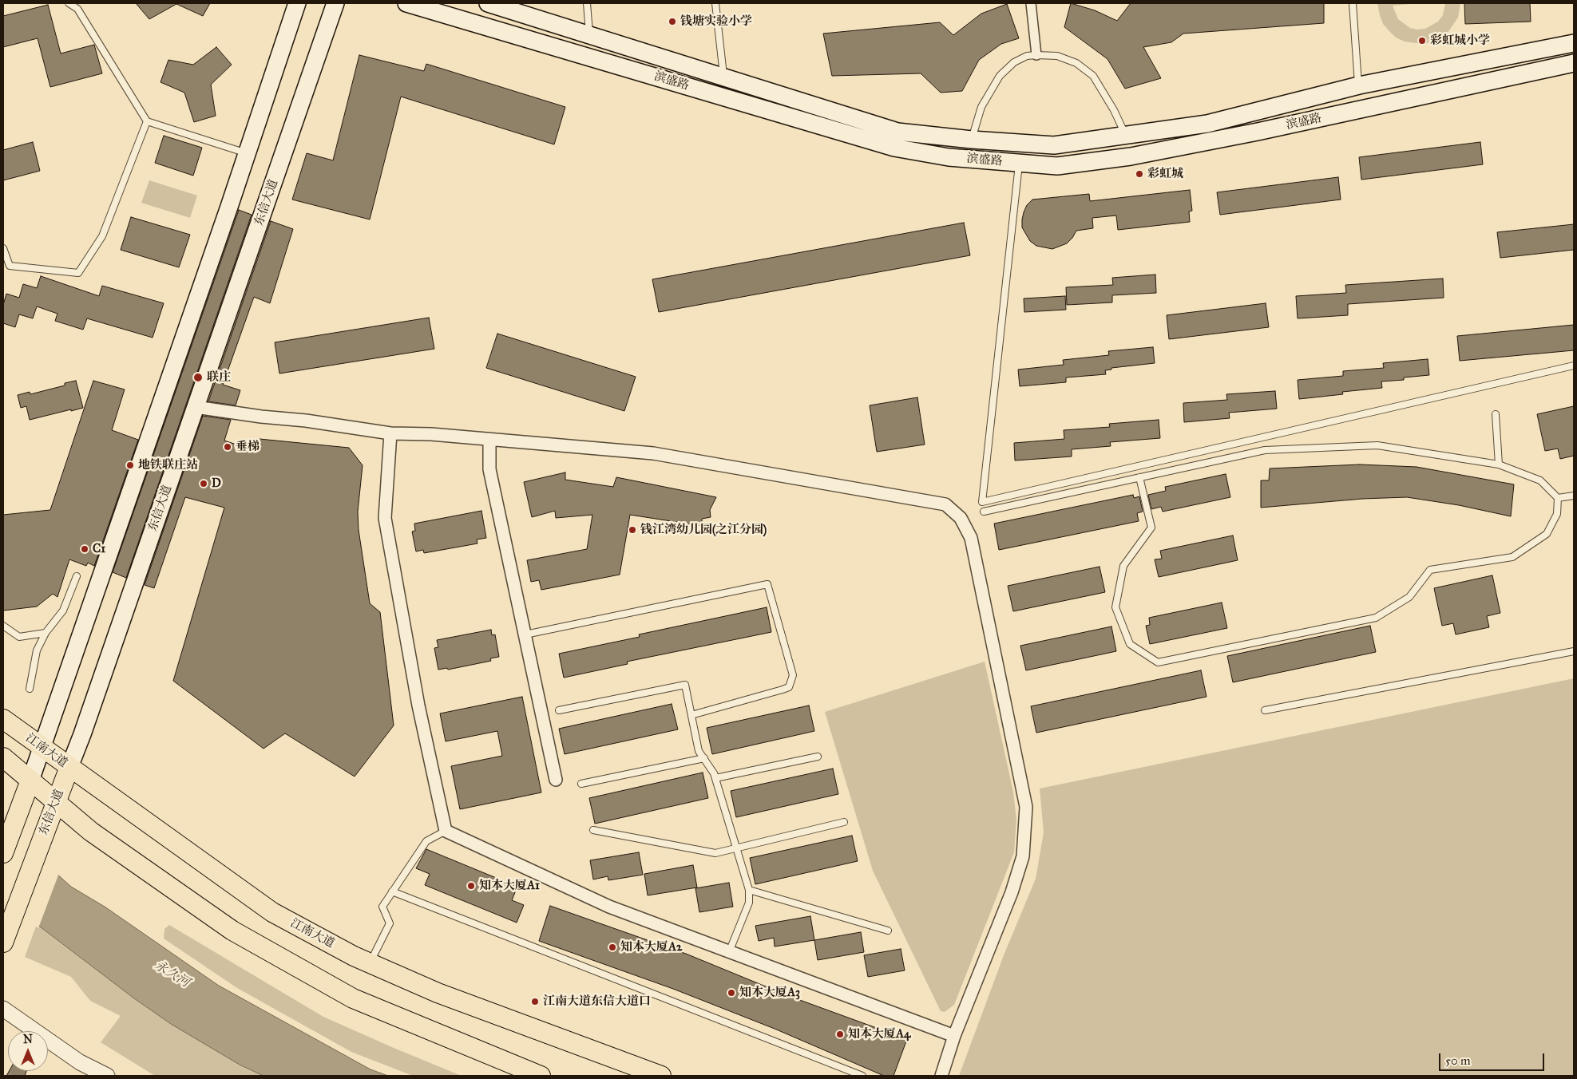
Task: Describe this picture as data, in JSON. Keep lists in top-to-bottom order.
{
  "streets": {
    "main road": ["滨盛路", "东信大道", "江南大道"]
  },
  "crossings": [
    ["东信大道", "江南大道"]
  ],
  "water": ["永久河"],
  "places": [
    "钱塘实验小学",
    "彩虹城小学",
    "彩虹城",
    "联庄",
    "垂梯",
    "地铁联庄站",
    "D",
    "钱江湾幼儿园(之江分园)",
    "C1",
    "知本大厦A1",
    "知本大厦A2",
    "知本大厦A3",
    "江南大道东信大道口",
    "知本大厦A4"
  ],
  "scale_bar": "50 m",
  "north": "top"
}
